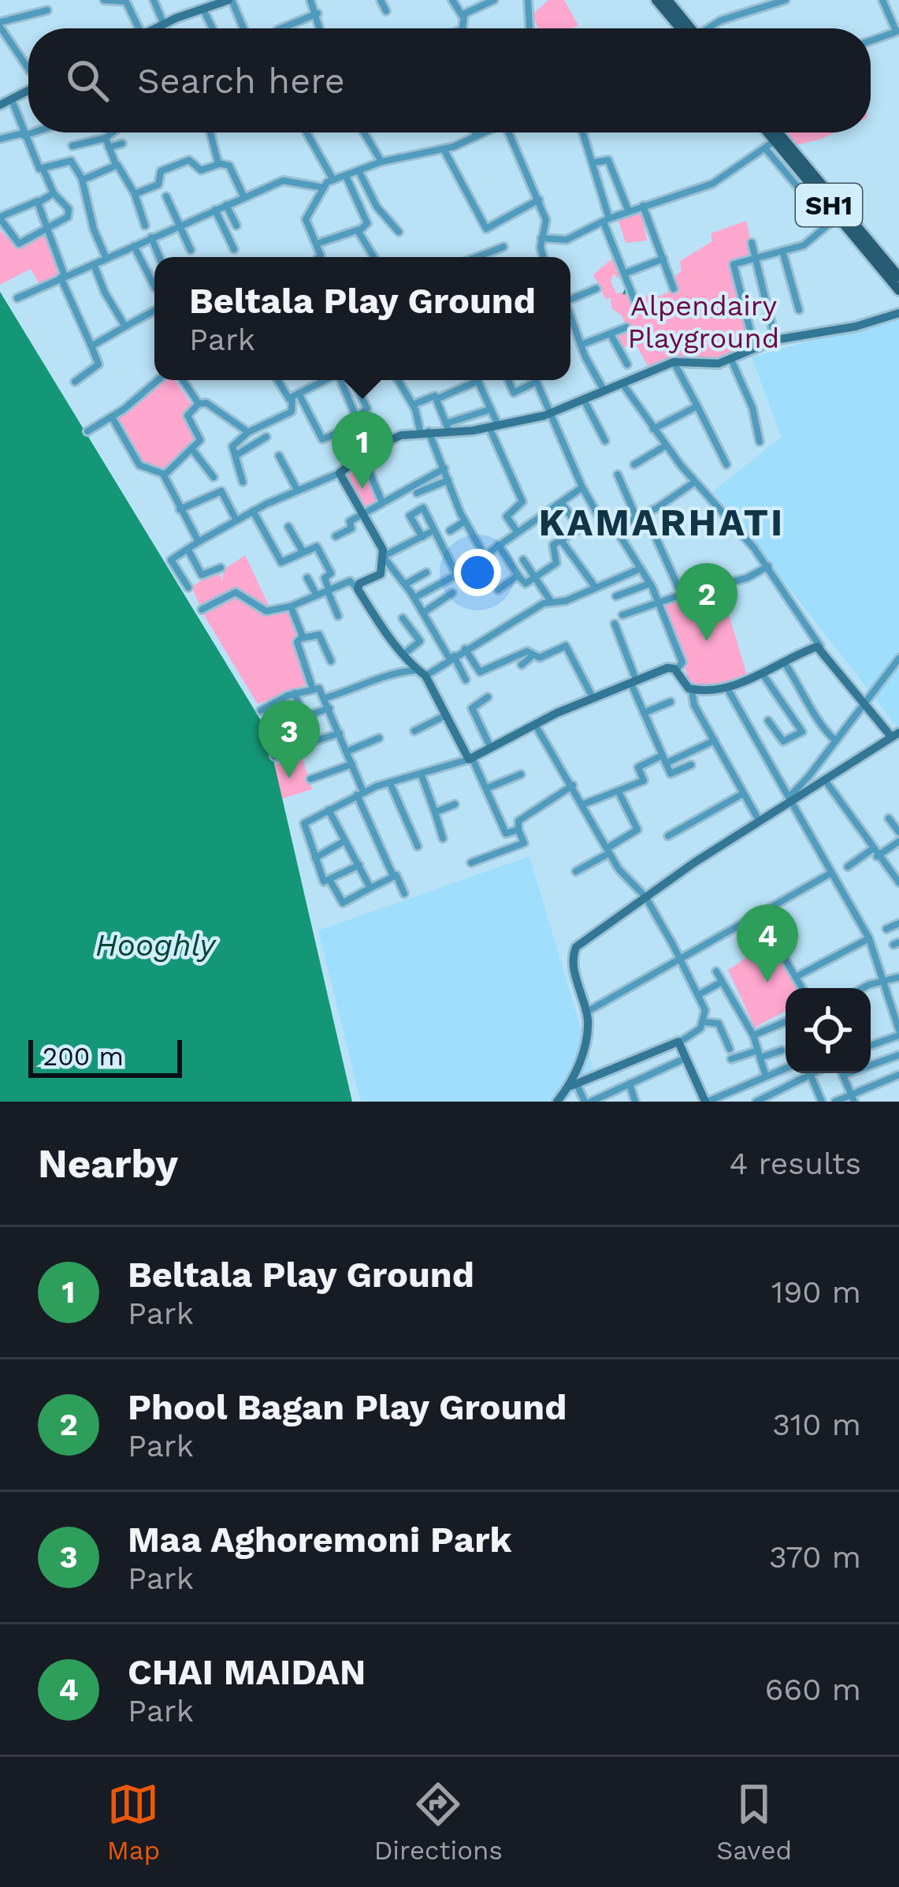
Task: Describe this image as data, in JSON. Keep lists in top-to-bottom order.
{
  "streets": {
    "main road": ["SH1"]
  },
  "districts": ["KAMARHATI"],
  "water": ["Hooghly"],
  "parks": ["Alpendairy Playground"],
  "scale_bar": "200 m",
  "page": {
    "search": "Search here",
    "popup": ["Beltala Play Ground", "Park"],
    "pins": [
      "1",
      "2",
      "3",
      "4"
    ],
    "scale": "200 m",
    "heading": ["Nearby", "4 results"],
    "list": [
      {
        "mark": "1",
        "name": "Beltala Play Ground",
        "note": "Park",
        "value": "190 m"
      },
      {
        "mark": "2",
        "name": "Phool Bagan Play Ground",
        "note": "Park",
        "value": "310 m"
      },
      {
        "mark": "3",
        "name": "Maa Aghoremoni Park",
        "note": "Park",
        "value": "370 m"
      },
      {
        "mark": "4",
        "name": "CHAI MAIDAN",
        "note": "Park",
        "value": "660 m"
      }
    ],
    "nav": ["Map", "Directions", "Saved"]
  }
}
